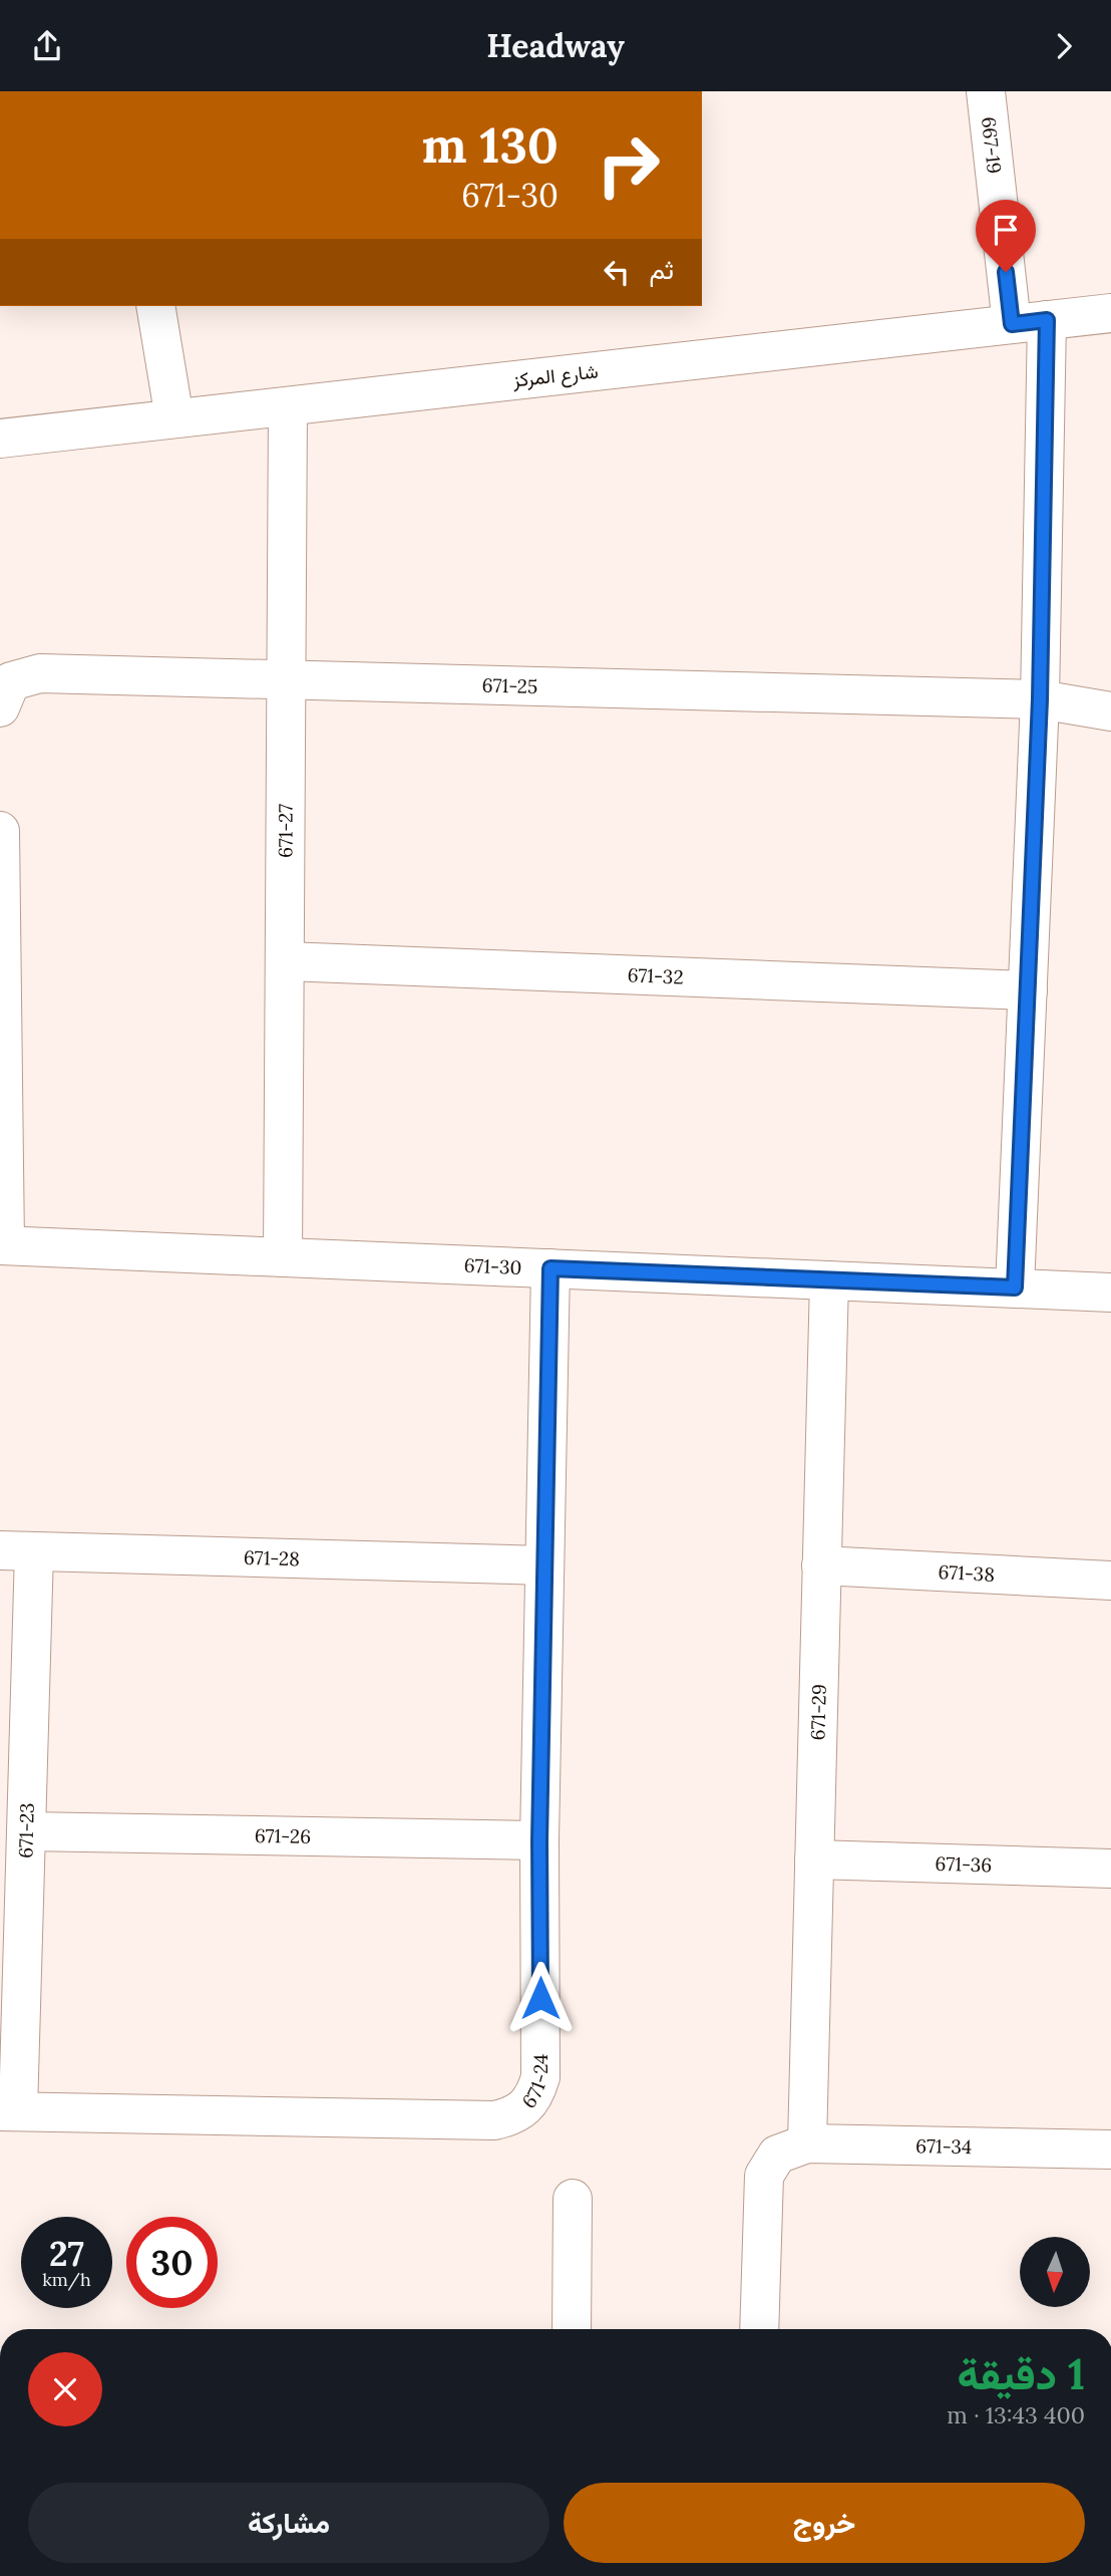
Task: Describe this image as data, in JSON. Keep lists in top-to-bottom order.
{
  "streets": {
    "street": [
      "667-19",
      "شارع المركز",
      "671-25",
      "671-27",
      "671-32",
      "671-30",
      "671-28",
      "671-38",
      "671-29",
      "671-23",
      "671-26",
      "671-36",
      "671-24",
      "671-34"
    ]
  },
  "crossings": [
    ["667-19", "شارع المركز"],
    ["667-19", "671-25"],
    ["667-19", "671-32"],
    ["667-19", "671-30"],
    ["شارع المركز", "671-27"],
    ["671-25", "671-27"],
    ["671-27", "671-32"],
    ["671-27", "671-30"],
    ["671-30", "671-29"],
    ["671-30", "671-24"],
    ["671-28", "671-23"],
    ["671-28", "671-24"],
    ["671-38", "671-29"],
    ["671-29", "671-36"],
    ["671-29", "671-34"],
    ["671-23", "671-26"],
    ["671-23", "671-24"],
    ["671-26", "671-24"]
  ],
  "north": "bottom",
  "page": {
    "header": "Headway",
    "turn": ["130 m", "671-30"],
    "then": "ثم",
    "speed": "27 km/h",
    "limit": "30",
    "heading": ["1 دقيقة", "400 m · 13:43"],
    "buttons": ["خروج", "مشاركة"]
  }
}
